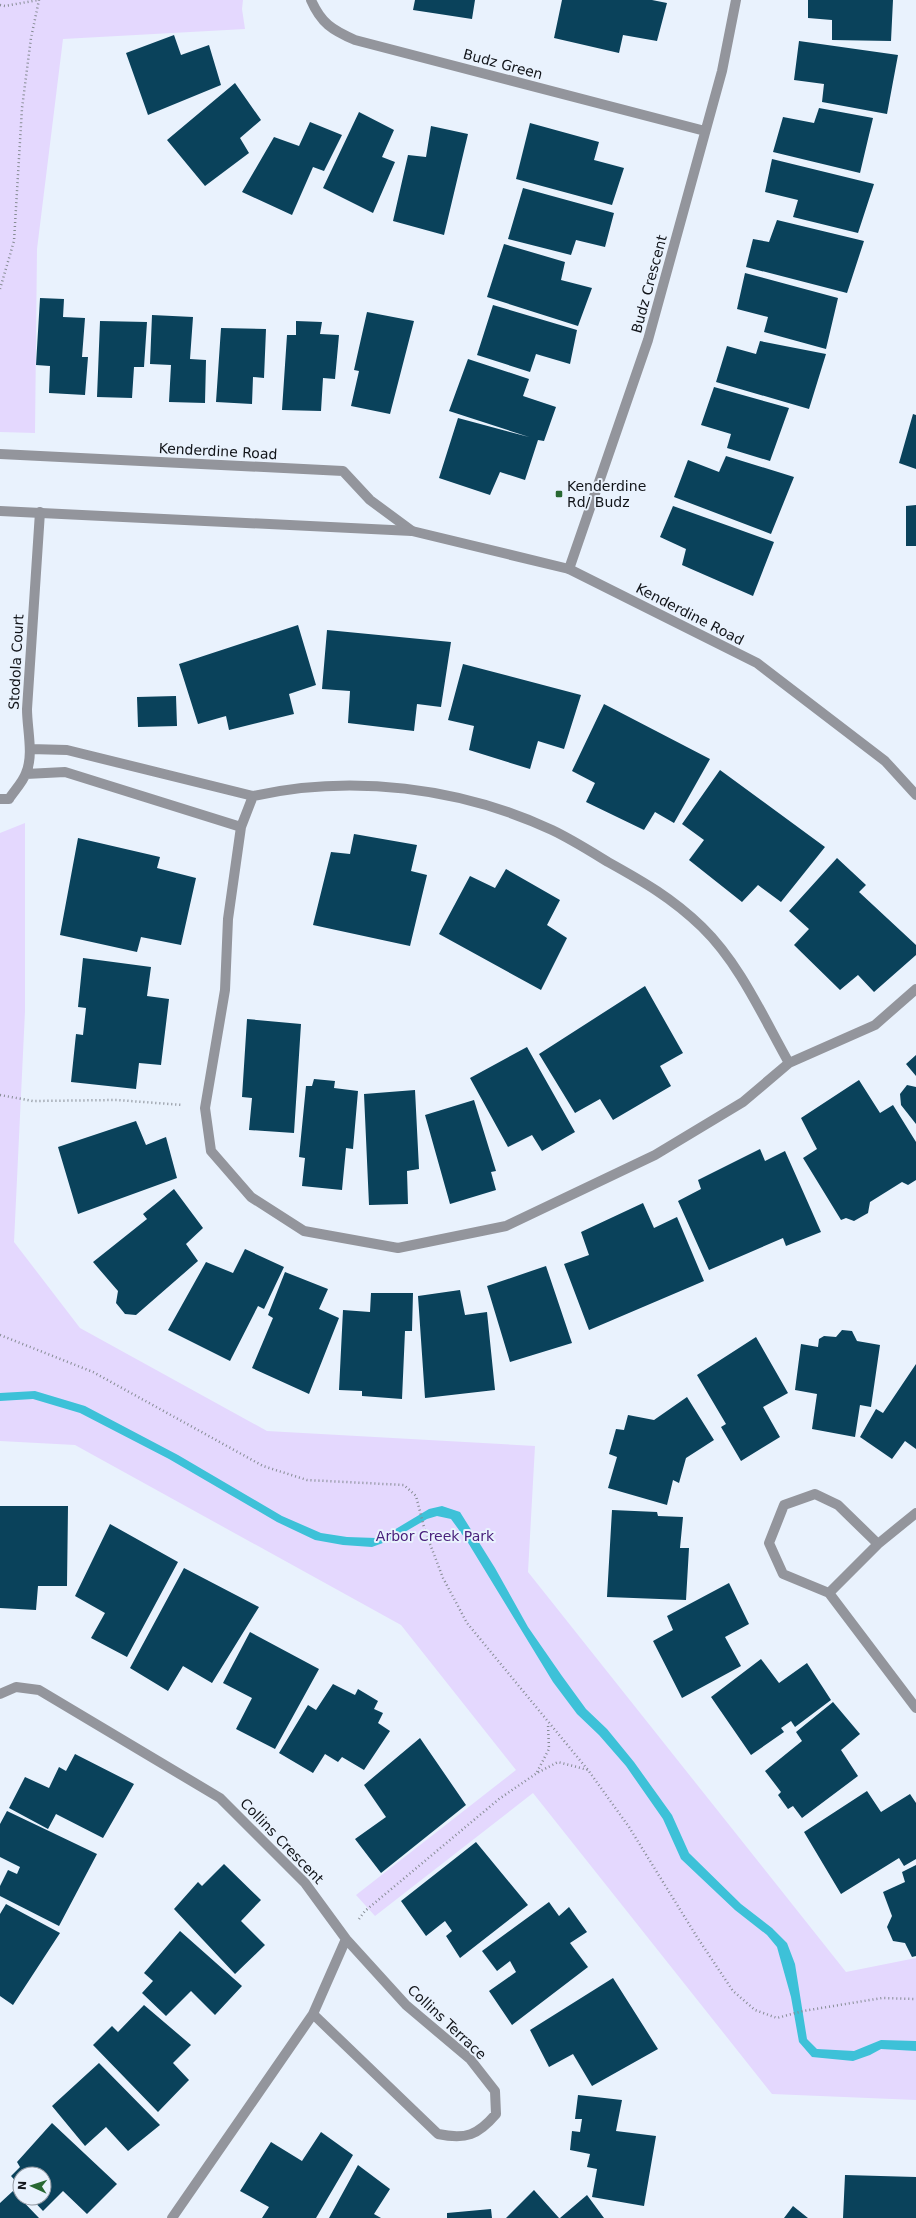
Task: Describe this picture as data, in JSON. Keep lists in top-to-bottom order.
{
  "streets": {
    "street": [
      "Budz Green",
      "Budz Crescent",
      "Kenderdine Road",
      "Stodola Court",
      "Collins Crescent",
      "Collins Terrace"
    ]
  },
  "crossings": [
    ["Budz Green", "Budz Crescent"],
    ["Budz Crescent", "Kenderdine Road"],
    ["Kenderdine Road", "Stodola Court"],
    ["Collins Crescent", "Collins Terrace"]
  ],
  "parks": ["Arbor Creek Park"],
  "places": {
    "transit": ["Kenderdine Rd/ Budz"]
  },
  "north": "left"
}
